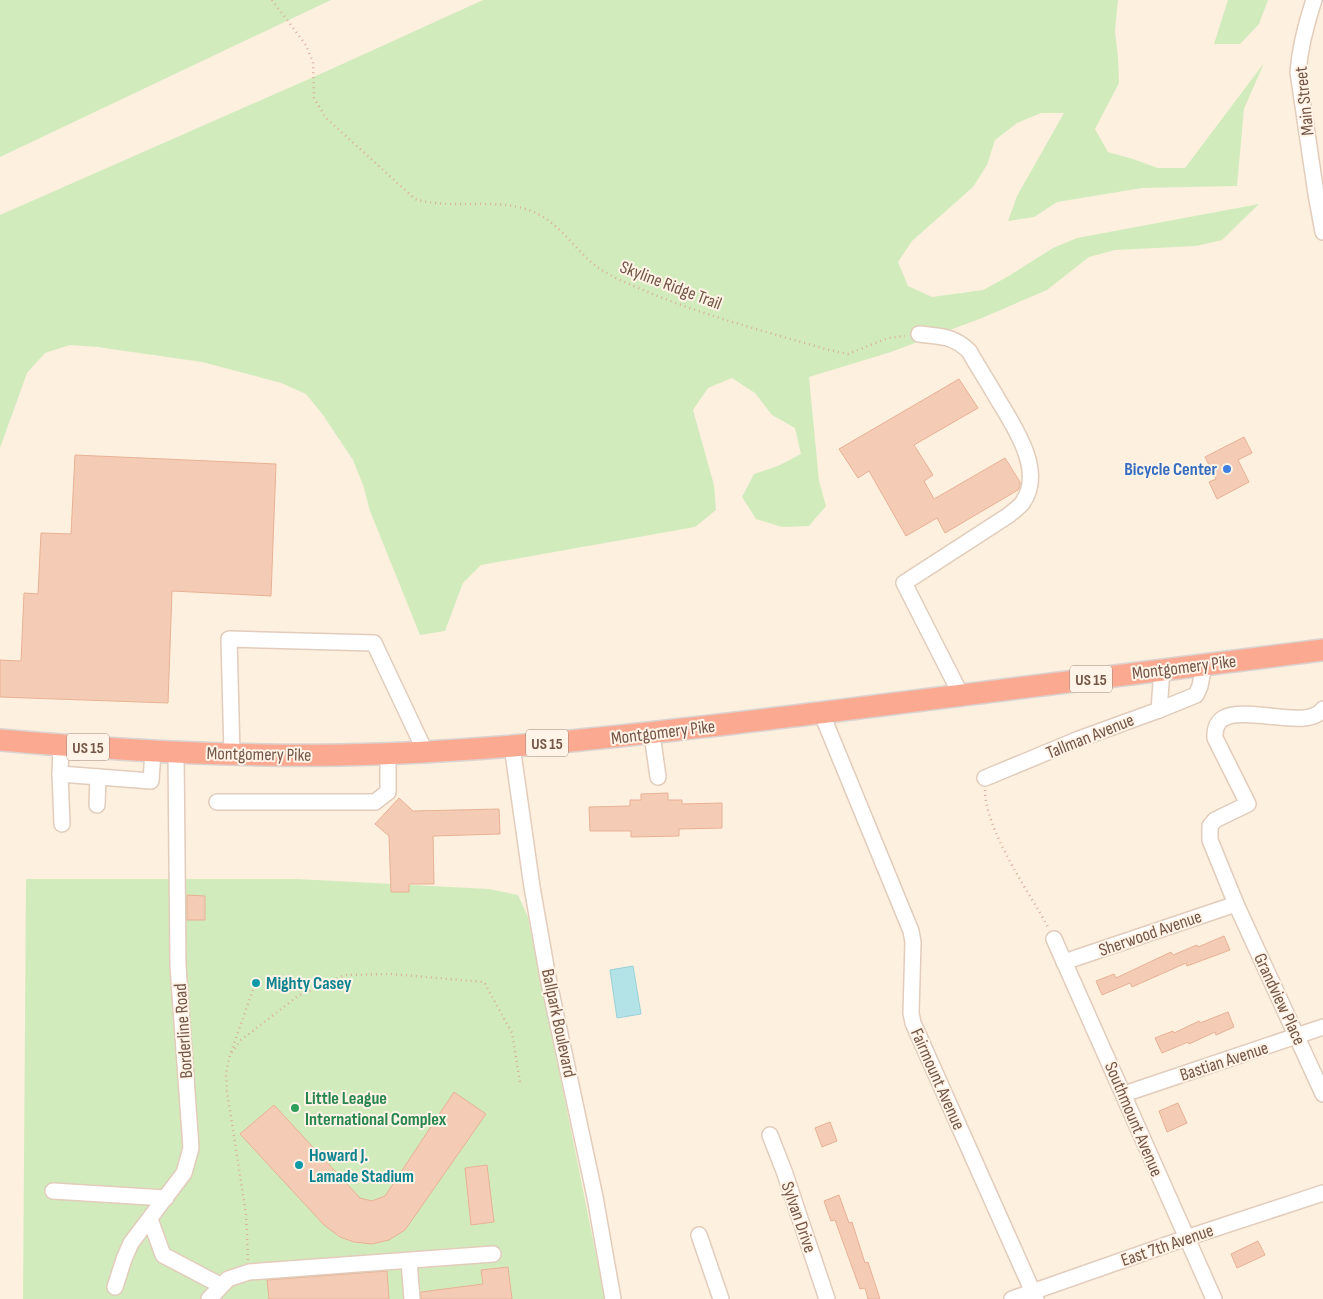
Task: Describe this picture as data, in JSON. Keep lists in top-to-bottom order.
{
  "streets": {
    "highway": ["Montgomery Pike", "US 15"],
    "street": [
      "Main Street",
      "Tallman Avenue",
      "Sherwood Avenue",
      "Grandview Place",
      "Ballpark Boulevard",
      "Borderline Road",
      "Bastian Avenue",
      "Fairmount Avenue",
      "Southmount Avenue",
      "Sylvan Drive",
      "East 7th Avenue"
    ],
    "path": ["Skyline Ridge Trail"]
  },
  "crossings": [
    ["Montgomery Pike", "Tallman Avenue"],
    ["Montgomery Pike", "Ballpark Boulevard"],
    ["Montgomery Pike", "Borderline Road"],
    ["Montgomery Pike", "Fairmount Avenue"],
    ["Sherwood Avenue", "Grandview Place"],
    ["Sherwood Avenue", "Southmount Avenue"],
    ["Grandview Place", "Bastian Avenue"],
    ["Bastian Avenue", "Southmount Avenue"],
    ["Fairmount Avenue", "East 7th Avenue"],
    ["Southmount Avenue", "East 7th Avenue"]
  ],
  "places": [
    "Bicycle Center",
    "Mighty Casey",
    "Little League International Complex",
    "Howard J. Lamade Stadium"
  ]
}
